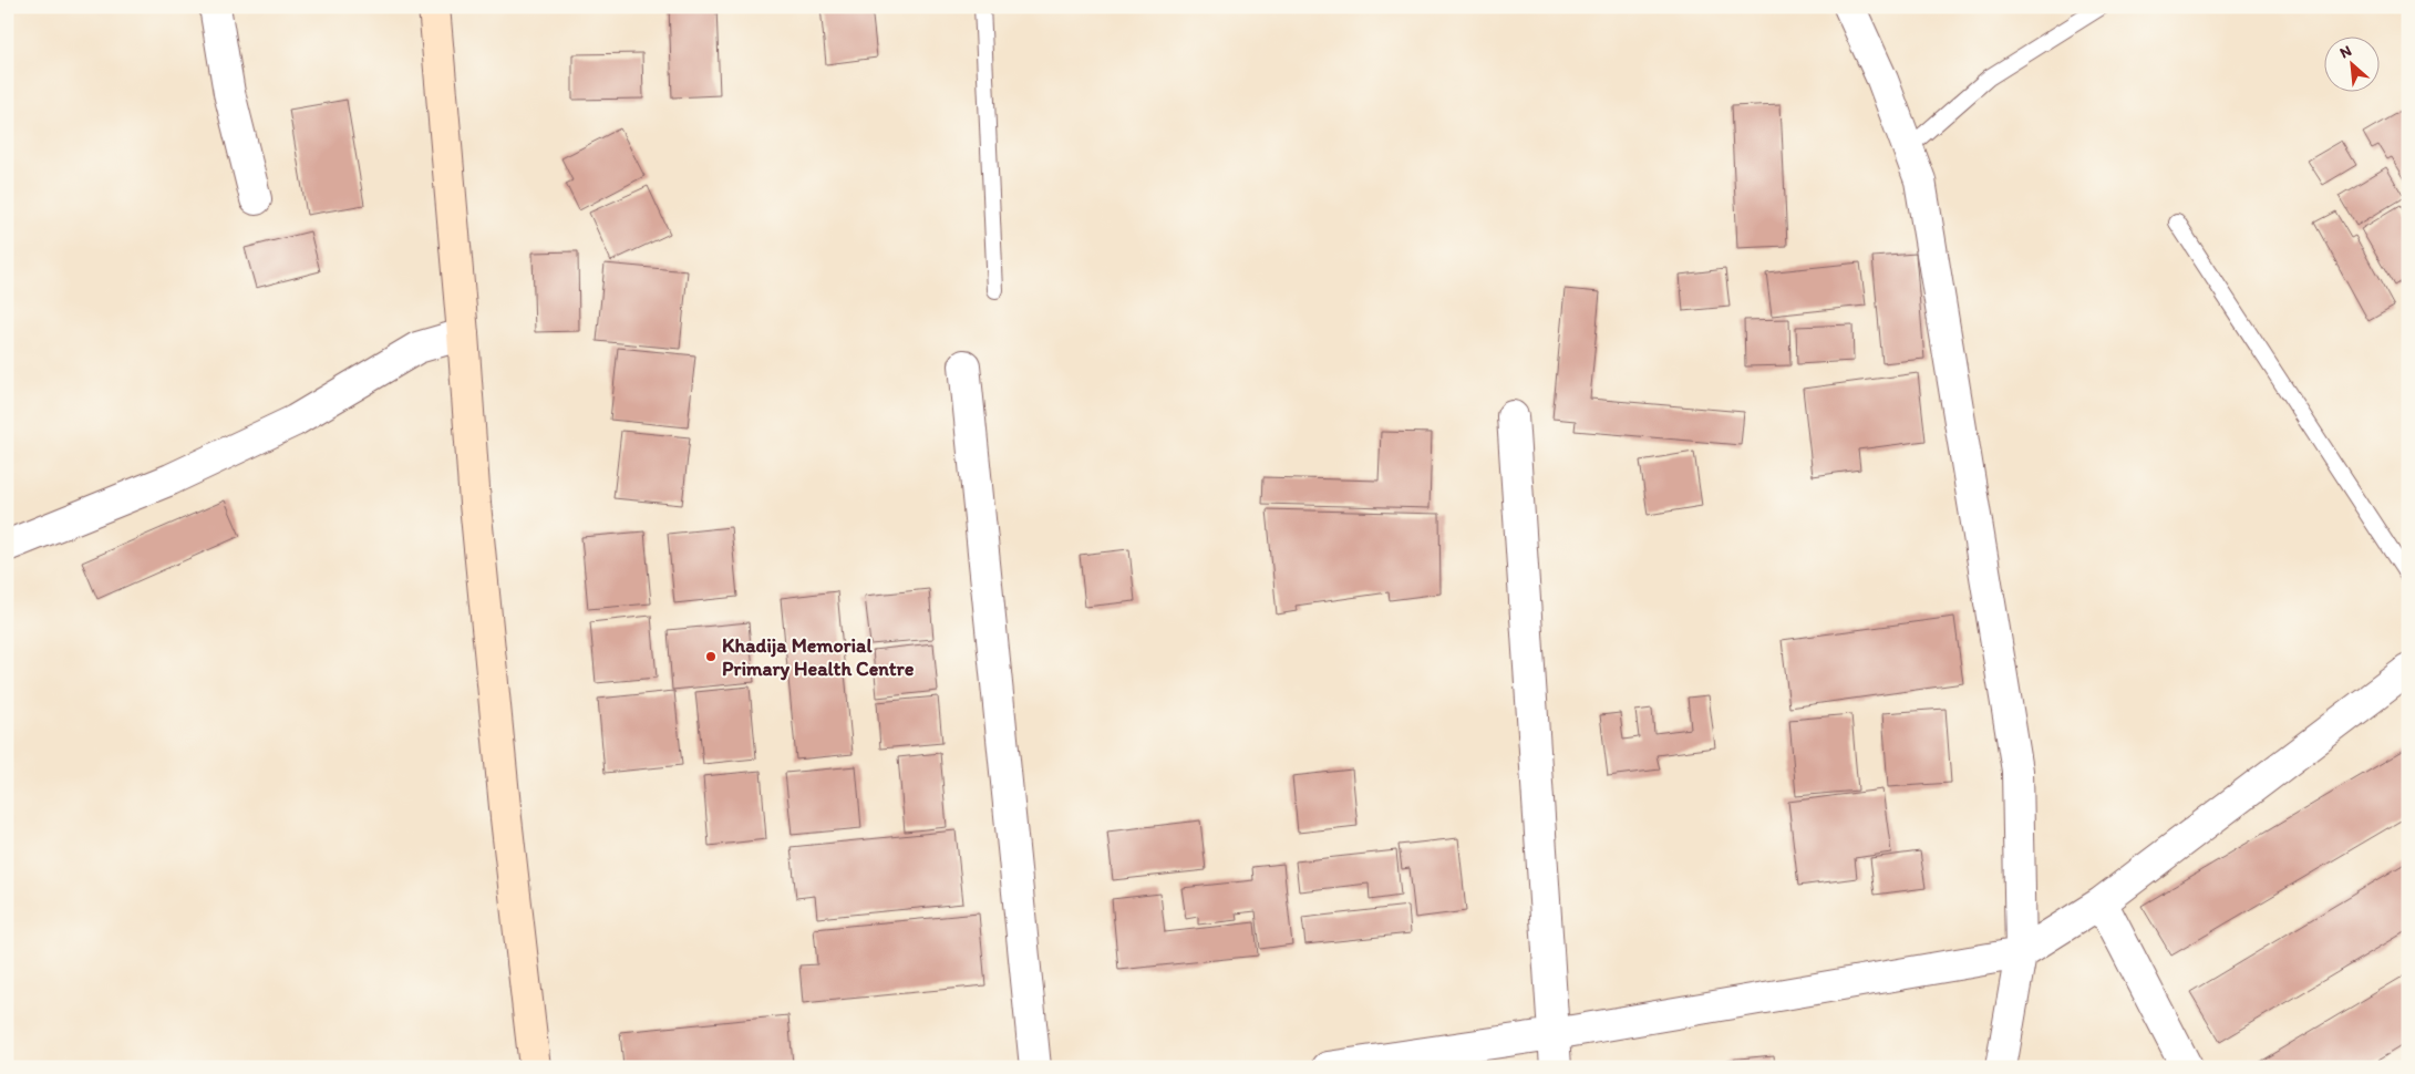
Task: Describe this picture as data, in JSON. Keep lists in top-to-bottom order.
{
  "places": ["Khadija Memorial Primary Health Centre"],
  "north": "top left"
}
